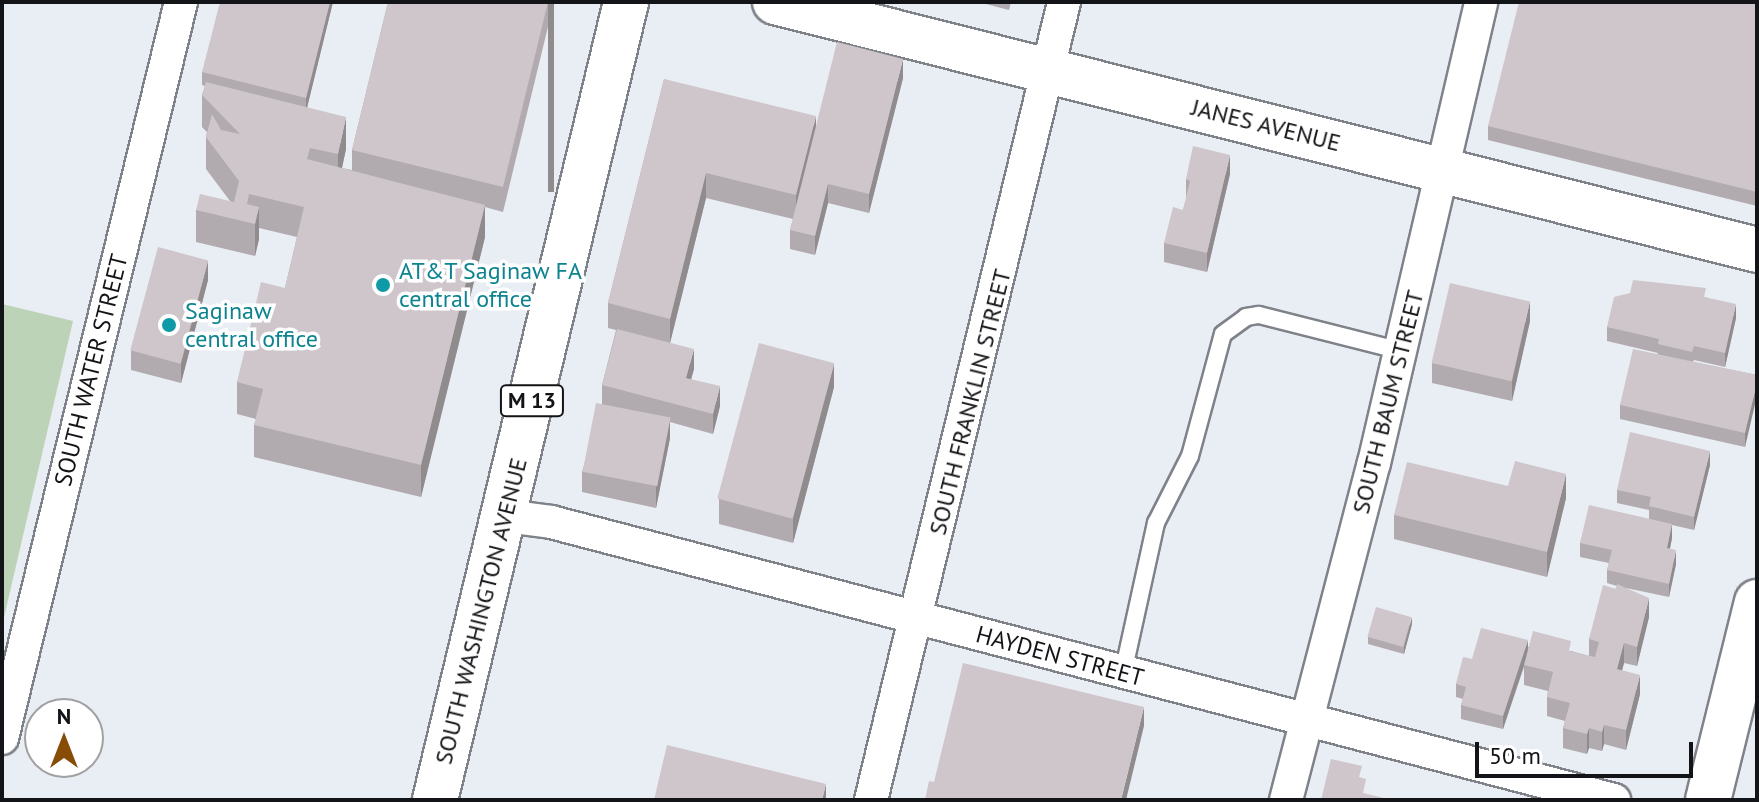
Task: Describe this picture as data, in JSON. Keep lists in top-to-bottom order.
{
  "streets": {
    "street": [
      "JANES AVENUE",
      "SOUTH WATER STREET",
      "M 13",
      "SOUTH FRANKLIN STREET",
      "SOUTH BAUM STREET",
      "SOUTH WASHINGTON AVENUE",
      "HAYDEN STREET"
    ]
  },
  "crossings": [
    ["JANES AVENUE", "SOUTH FRANKLIN STREET"],
    ["JANES AVENUE", "SOUTH BAUM STREET"],
    ["SOUTH FRANKLIN STREET", "HAYDEN STREET"],
    ["SOUTH BAUM STREET", "HAYDEN STREET"],
    ["SOUTH WASHINGTON AVENUE", "HAYDEN STREET"]
  ],
  "places": ["AT&T Saginaw FA central office", "Saginaw central office"],
  "scale_bar": "50 m",
  "north": "top"
}
